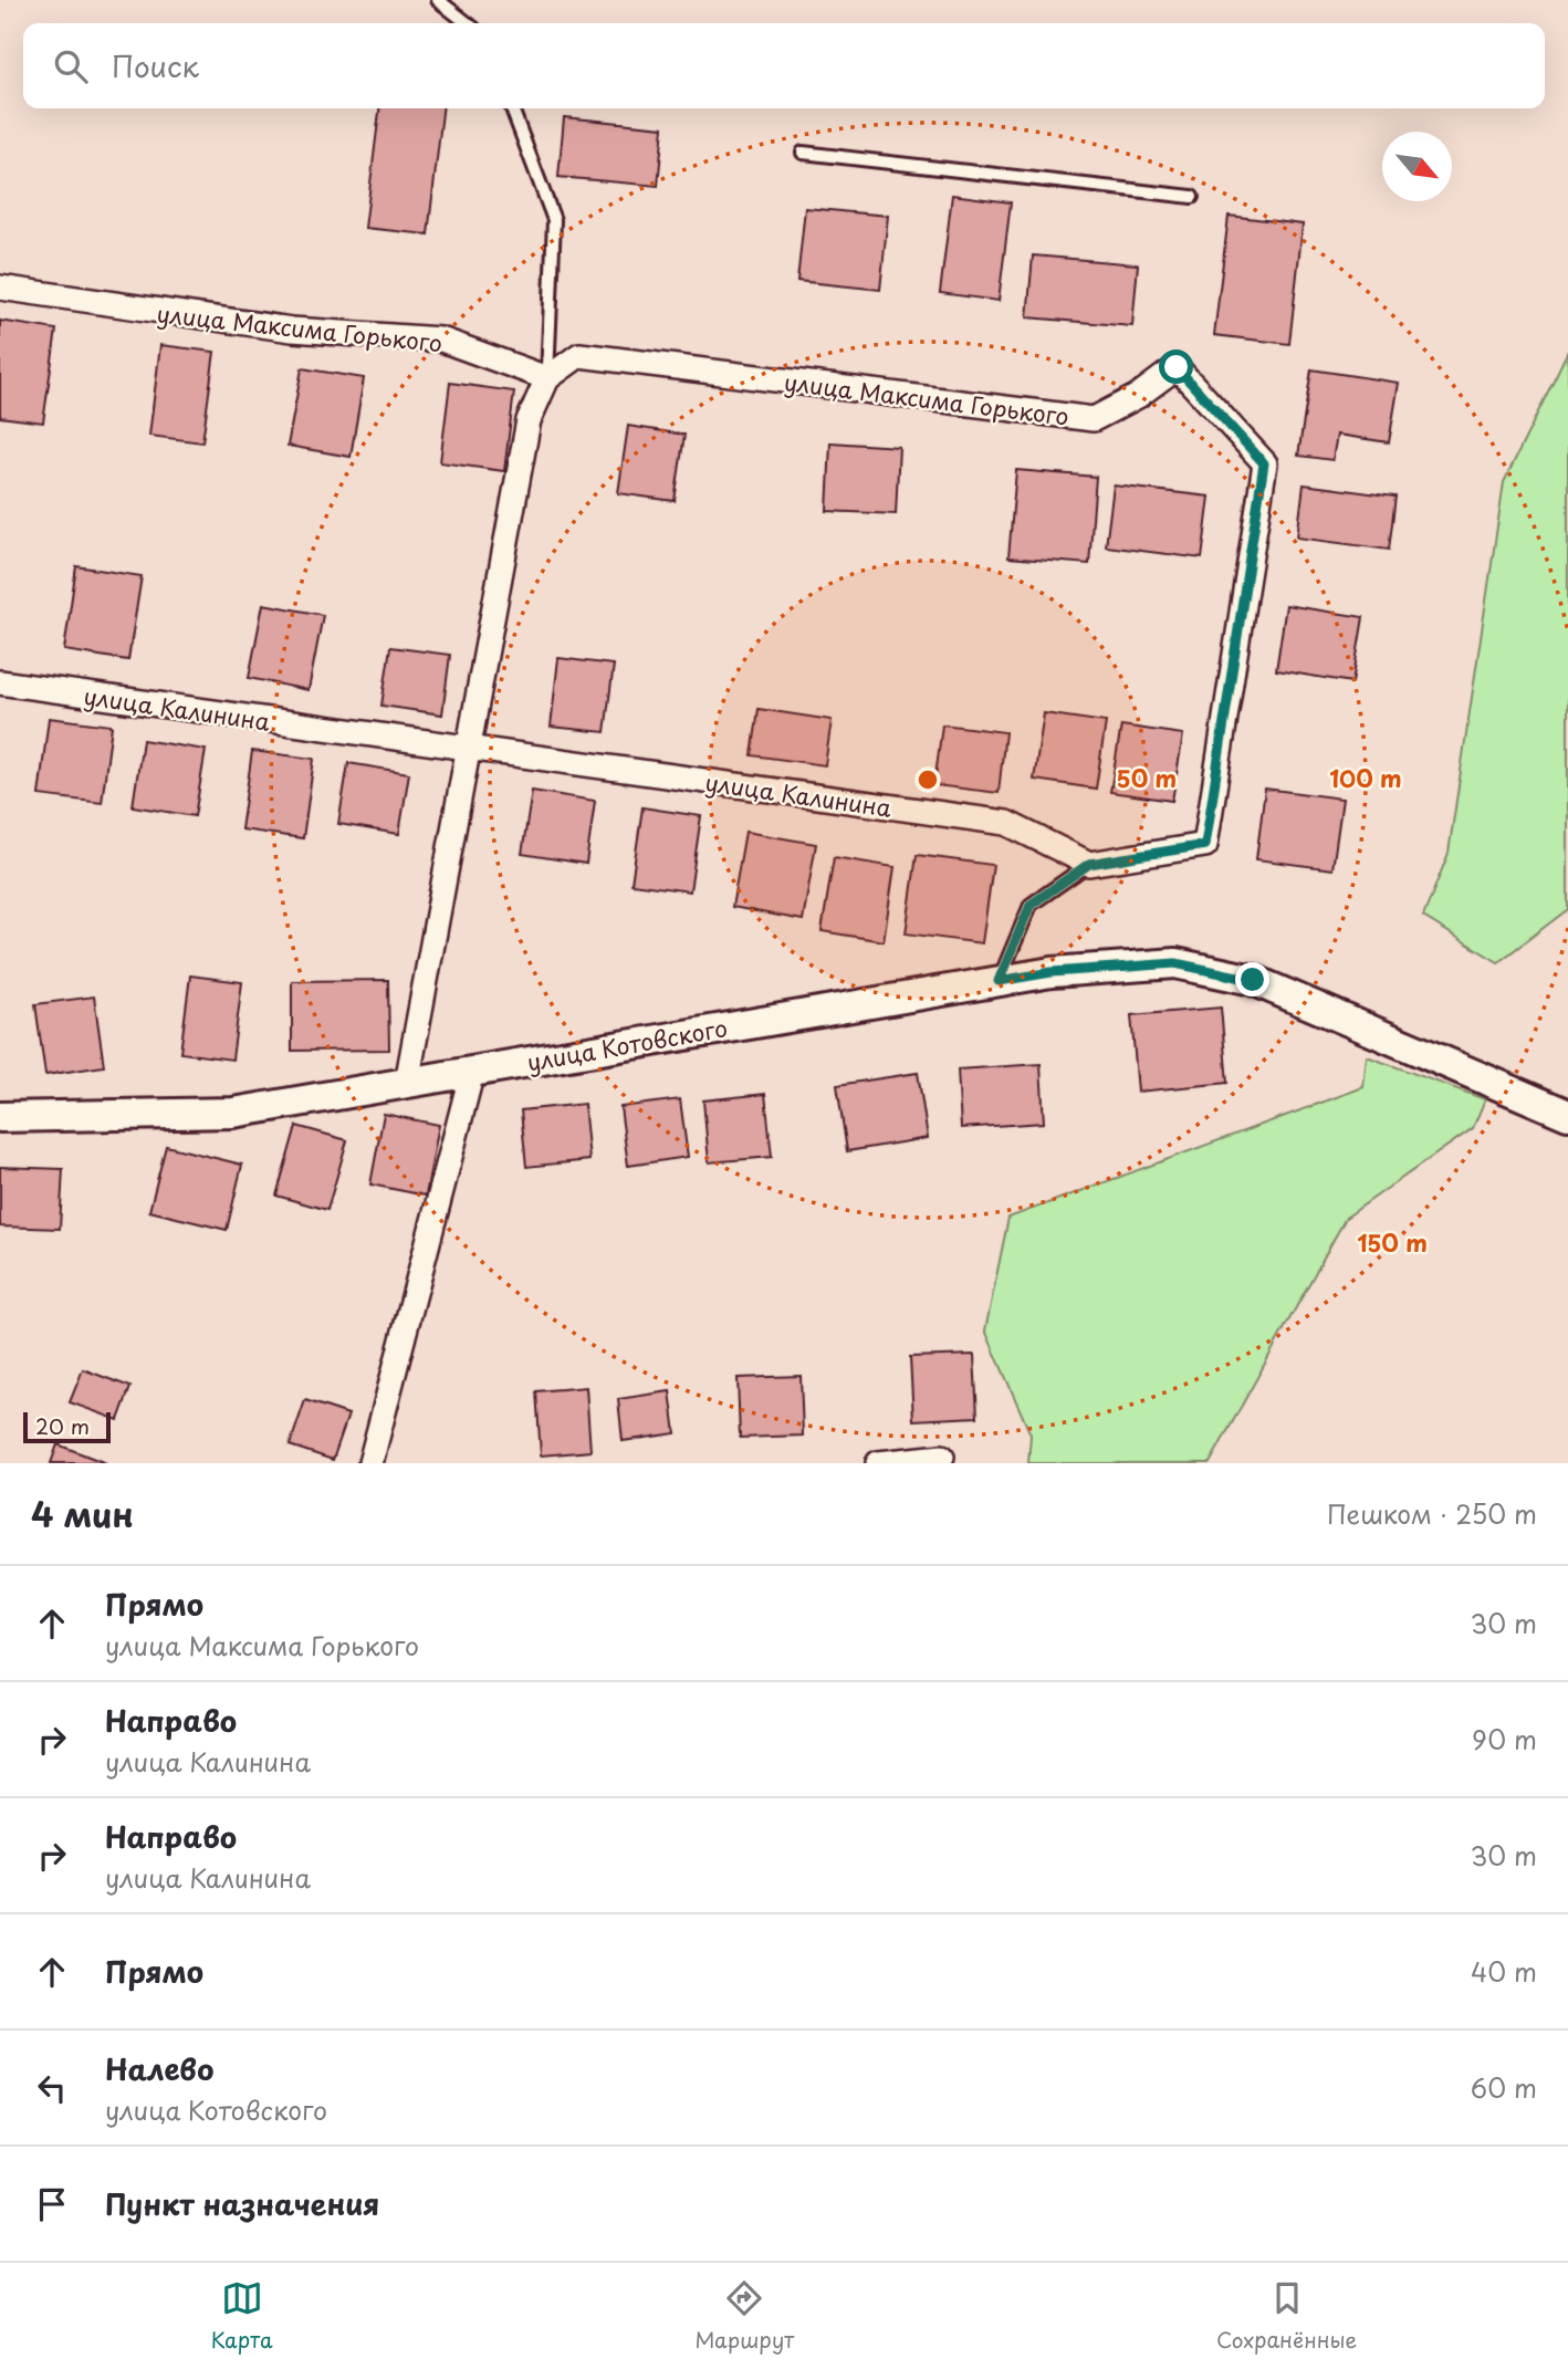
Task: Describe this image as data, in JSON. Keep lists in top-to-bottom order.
{
  "streets": {
    "street": ["улица Максима Горького", "улица Калинина", "улица Котовского"]
  },
  "crossings": [
    ["улица Максима Горького", "улица Калинина"]
  ],
  "scale_bar": "20 m",
  "north": "bottom right",
  "page": {
    "search": "Поиск",
    "scale": "20 m",
    "heading": ["4 мин", "Пешком · 250 m"],
    "list": [
      ["Прямо", "улица Максима Горького", "30 m"],
      ["Направо", "улица Калинина", "90 m"],
      ["Направо", "улица Калинина", "30 m"],
      ["Прямо", "40 m"],
      ["Налево", "улица Котовского", "60 m"],
      "Пункт назначения"
    ],
    "nav": ["Карта", "Маршрут", "Сохранённые"]
  },
  "rings": ["50 m", "100 m", "150 m"]
}
